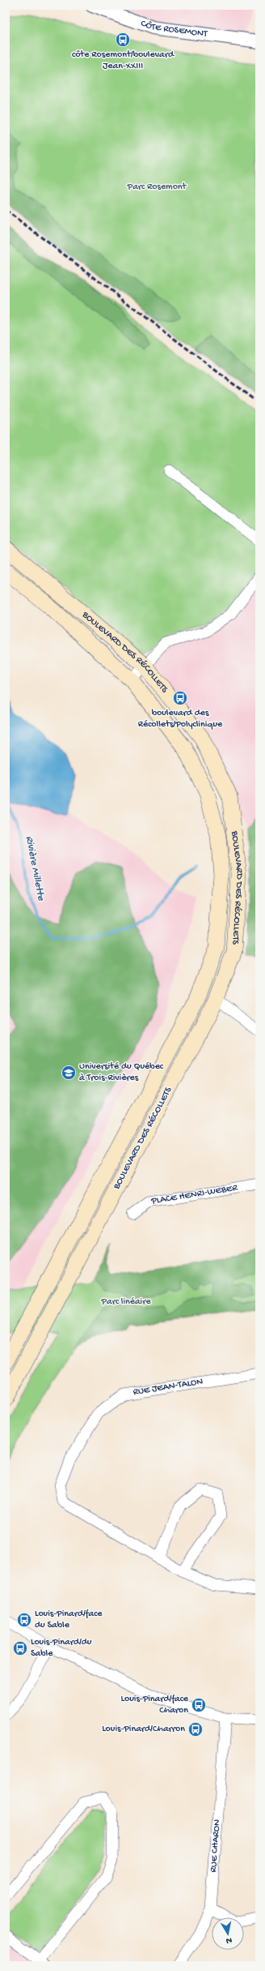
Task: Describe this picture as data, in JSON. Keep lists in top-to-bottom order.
{
  "streets": {
    "main road": ["BOULEVARD DES RÉCOLLETS"],
    "street": [
      "CÔTE ROSEMONT",
      "PLACE HENRI-WEBER",
      "RUE JEAN-TALON",
      "RUE CHARON"
    ]
  },
  "water": ["Rivière Millette"],
  "parks": ["Parc Rosemont", "Parc linéaire"],
  "places": {
    "bus stop": [
      "côte Rosemont/boulevard Jean-XXIII",
      "boulevard des Récollets/Polyclinique",
      "Louis-Pinard/face du Sable",
      "Louis-Pinard/du Sable",
      "Louis-Pinard/face Charon",
      "Louis-Pinard/Charron"
    ],
    "school or university": ["Université du Québec à Trois-Rivières"]
  },
  "north": "bottom"
}
